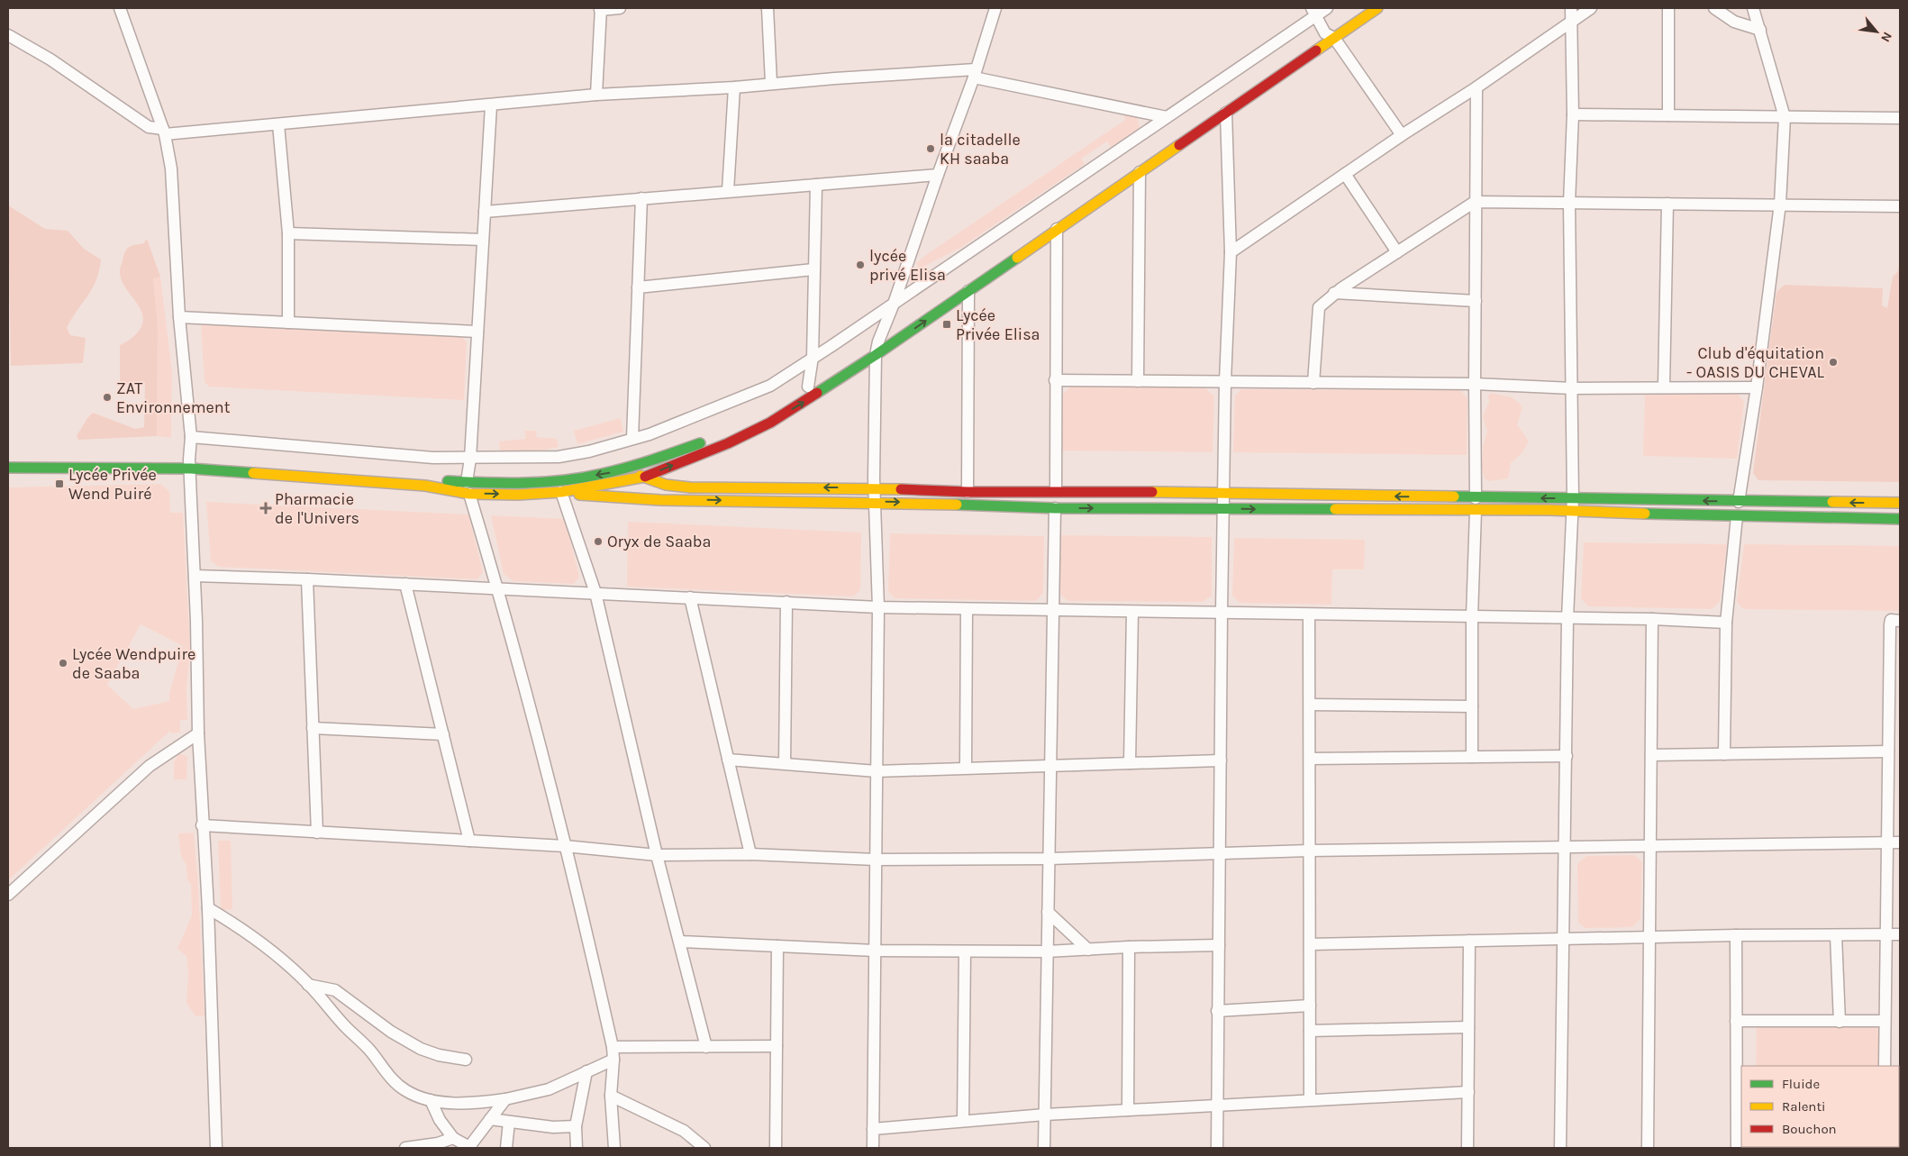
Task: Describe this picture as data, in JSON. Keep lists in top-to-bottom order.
{
  "places": {
    "other": [
      "la citadelle KH saaba",
      "lycée privé Elisa",
      "Club d'équitation - OASIS DU CHEVAL",
      "ZAT Environnement",
      "Oryx de Saaba",
      "Lycée Wendpuire de Saaba"
    ],
    "transit": ["Lycée Privée Elisa", "Lycée Privée Wend Puiré"],
    "health": ["Pharmacie de l'Univers"]
  },
  "legend": ["Fluide", "Ralenti", "Bouchon"],
  "north": "bottom right"
}
